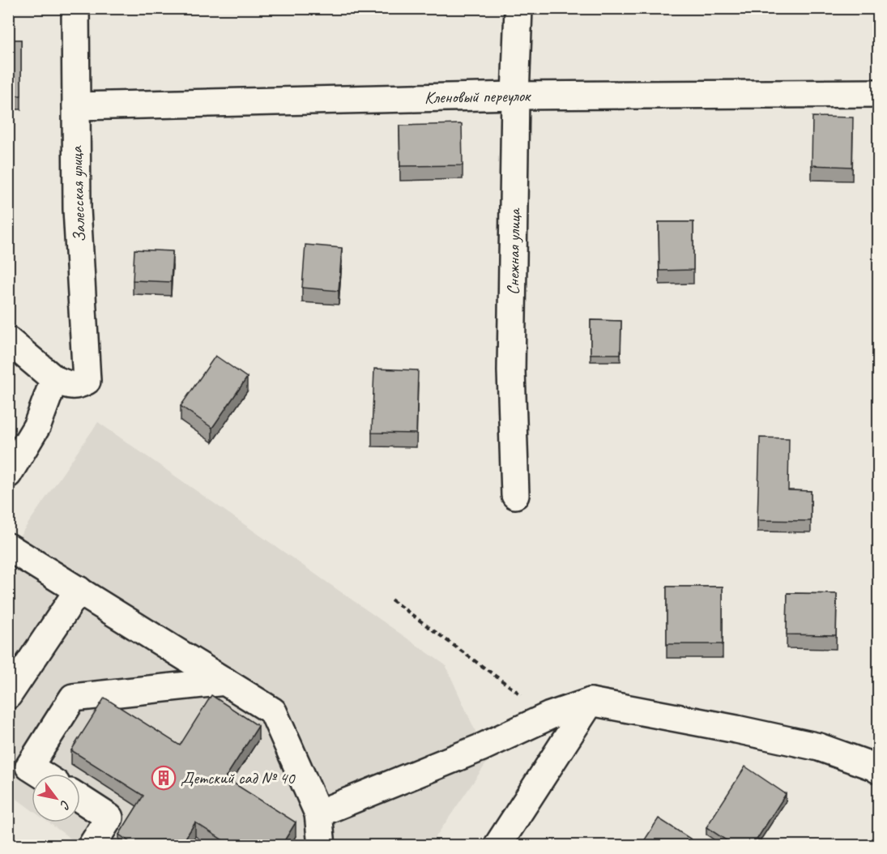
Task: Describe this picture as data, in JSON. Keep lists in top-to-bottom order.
{
  "streets": {
    "street": ["Кленовый переулок", "Залесская улица", "Снежная улица"]
  },
  "crossings": [
    ["Кленовый переулок", "Залесская улица"],
    ["Кленовый переулок", "Снежная улица"]
  ],
  "places": {
    "building": ["Детский сад № 40"]
  },
  "north": "bottom right"
}
